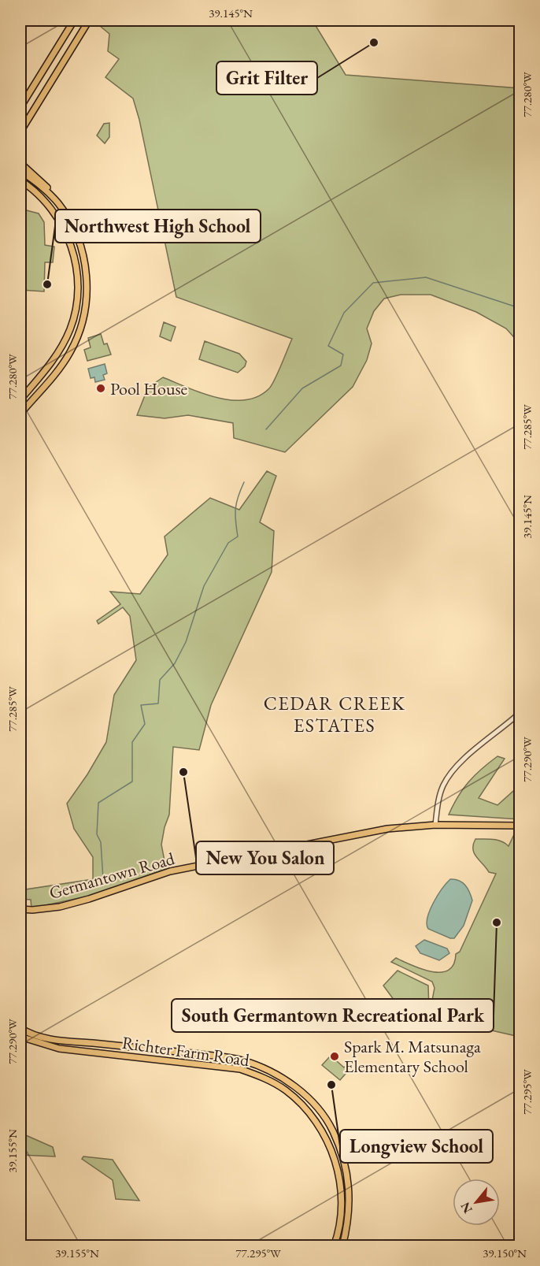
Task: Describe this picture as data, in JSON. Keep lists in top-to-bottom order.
{
  "streets": {
    "main road": ["Germantown Road", "Richter Farm Road"]
  },
  "districts": ["CEDAR CREEK ESTATES"],
  "places": [
    "Grit Filter",
    "Northwest High School",
    "Pool House",
    "New You Salon",
    "South Germantown Recreational Park",
    "Spark M. Matsunaga Elementary School",
    "Longview School"
  ],
  "north": "bottom left",
  "coordinates": [
    "39.145°N",
    "77.280°W",
    "77.285°W",
    "77.290°W",
    "77.295°W",
    "39.155°N",
    "39.150°N"
  ]
}
